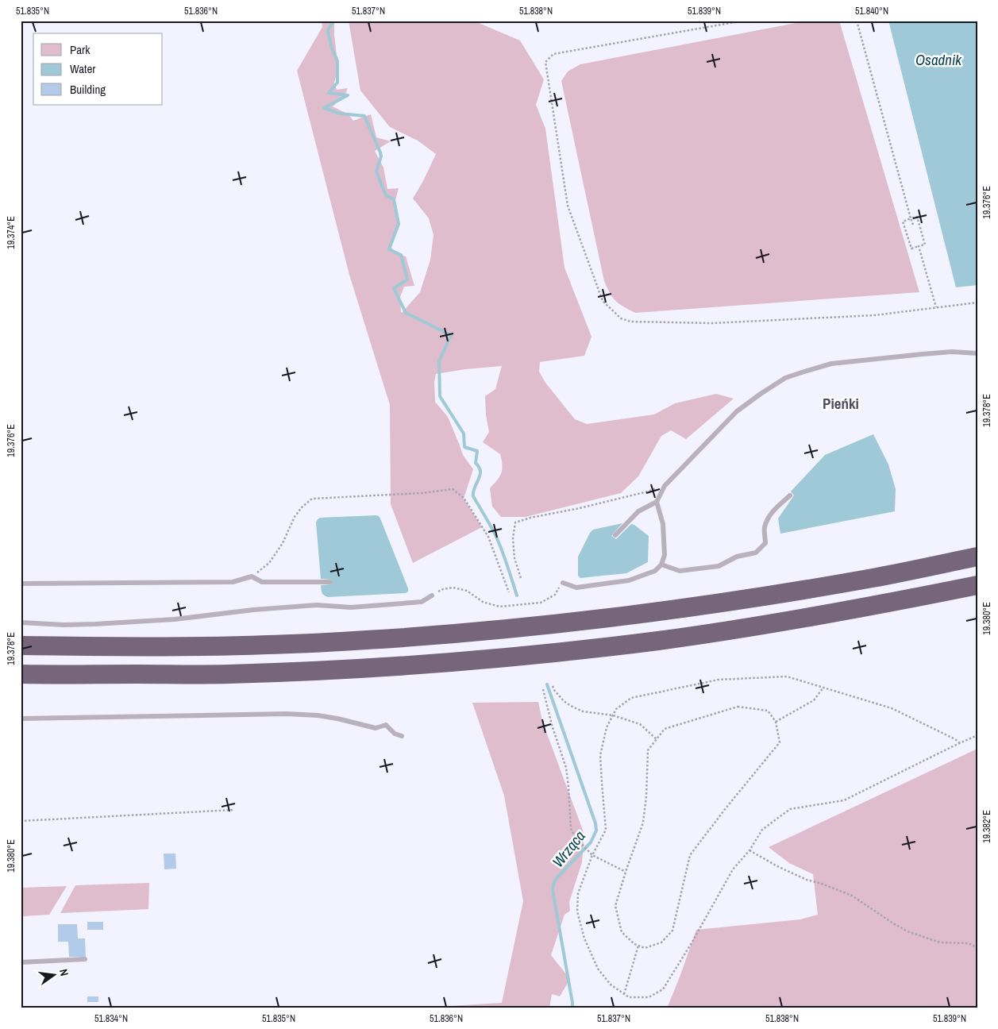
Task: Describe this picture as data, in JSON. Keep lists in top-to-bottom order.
{
  "districts": ["Pieńki"],
  "water": ["Osadnik", "Wrząca"],
  "legend": ["Park", "Water", "Building"],
  "north": "right",
  "coordinates": [
    "51.835°N",
    "51.836°N",
    "51.837°N",
    "51.838°N",
    "51.839°N",
    "51.840°N",
    "19.376°E",
    "19.374°E",
    "19.378°E",
    "19.380°E",
    "19.382°E",
    "51.834°N"
  ]
}
